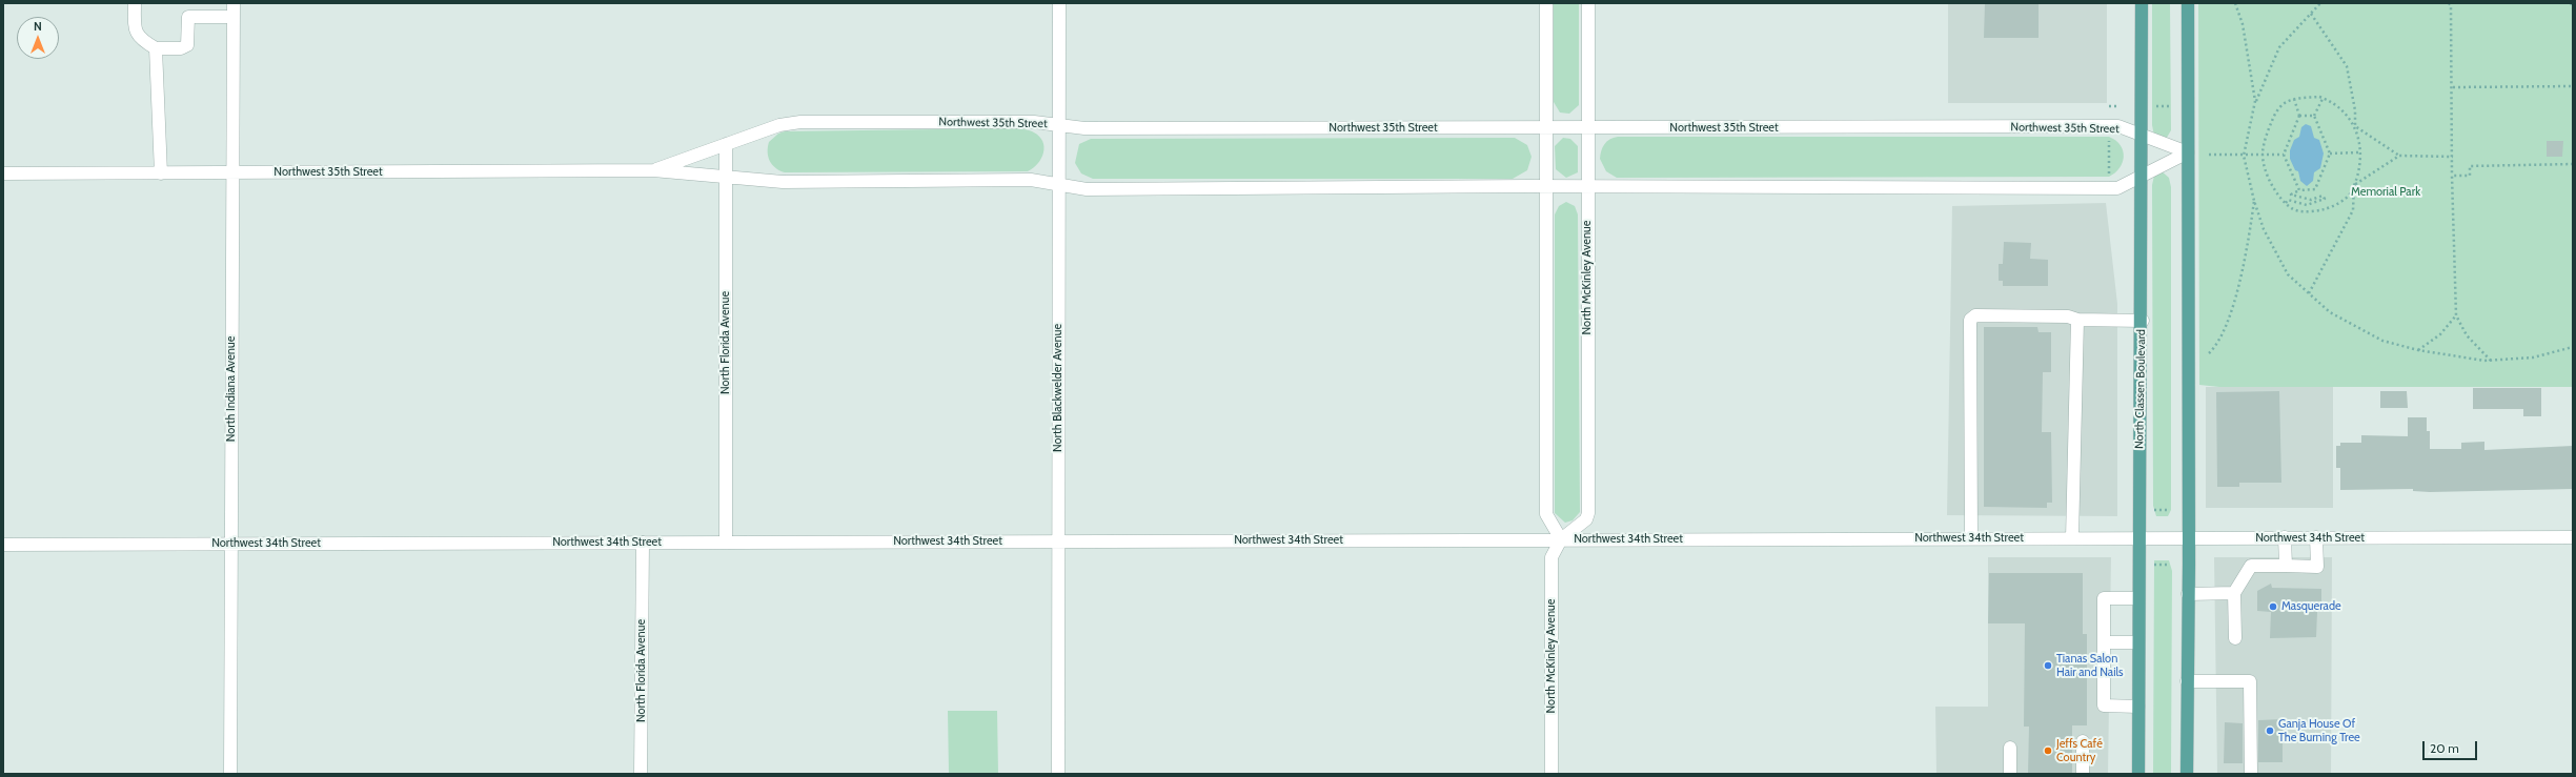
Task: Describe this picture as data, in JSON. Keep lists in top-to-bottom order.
{
  "streets": {
    "main road": ["North Classen Boulevard"],
    "street": [
      "Northwest 35th Street",
      "North McKinley Avenue",
      "North Florida Avenue",
      "North Blackwelder Avenue",
      "North Indiana Avenue",
      "Northwest 34th Street"
    ]
  },
  "crossings": [
    ["Northwest 35th Street", "North McKinley Avenue"],
    ["Northwest 35th Street", "North Florida Avenue"],
    ["Northwest 35th Street", "North Blackwelder Avenue"],
    ["Northwest 35th Street", "North Indiana Avenue"],
    ["Northwest 35th Street", "North Classen Boulevard"],
    ["North McKinley Avenue", "Northwest 34th Street"],
    ["North Florida Avenue", "Northwest 34th Street"],
    ["North Blackwelder Avenue", "Northwest 34th Street"],
    ["North Indiana Avenue", "Northwest 34th Street"],
    ["North Classen Boulevard", "Northwest 34th Street"]
  ],
  "parks": ["Memorial Park"],
  "places": [
    "Masquerade",
    "Tianas Salon Hair and Nails",
    "Ganja House Of The Burning Tree",
    "Jeffs Café Country"
  ],
  "scale_bar": "20 m",
  "north": "top"
}
